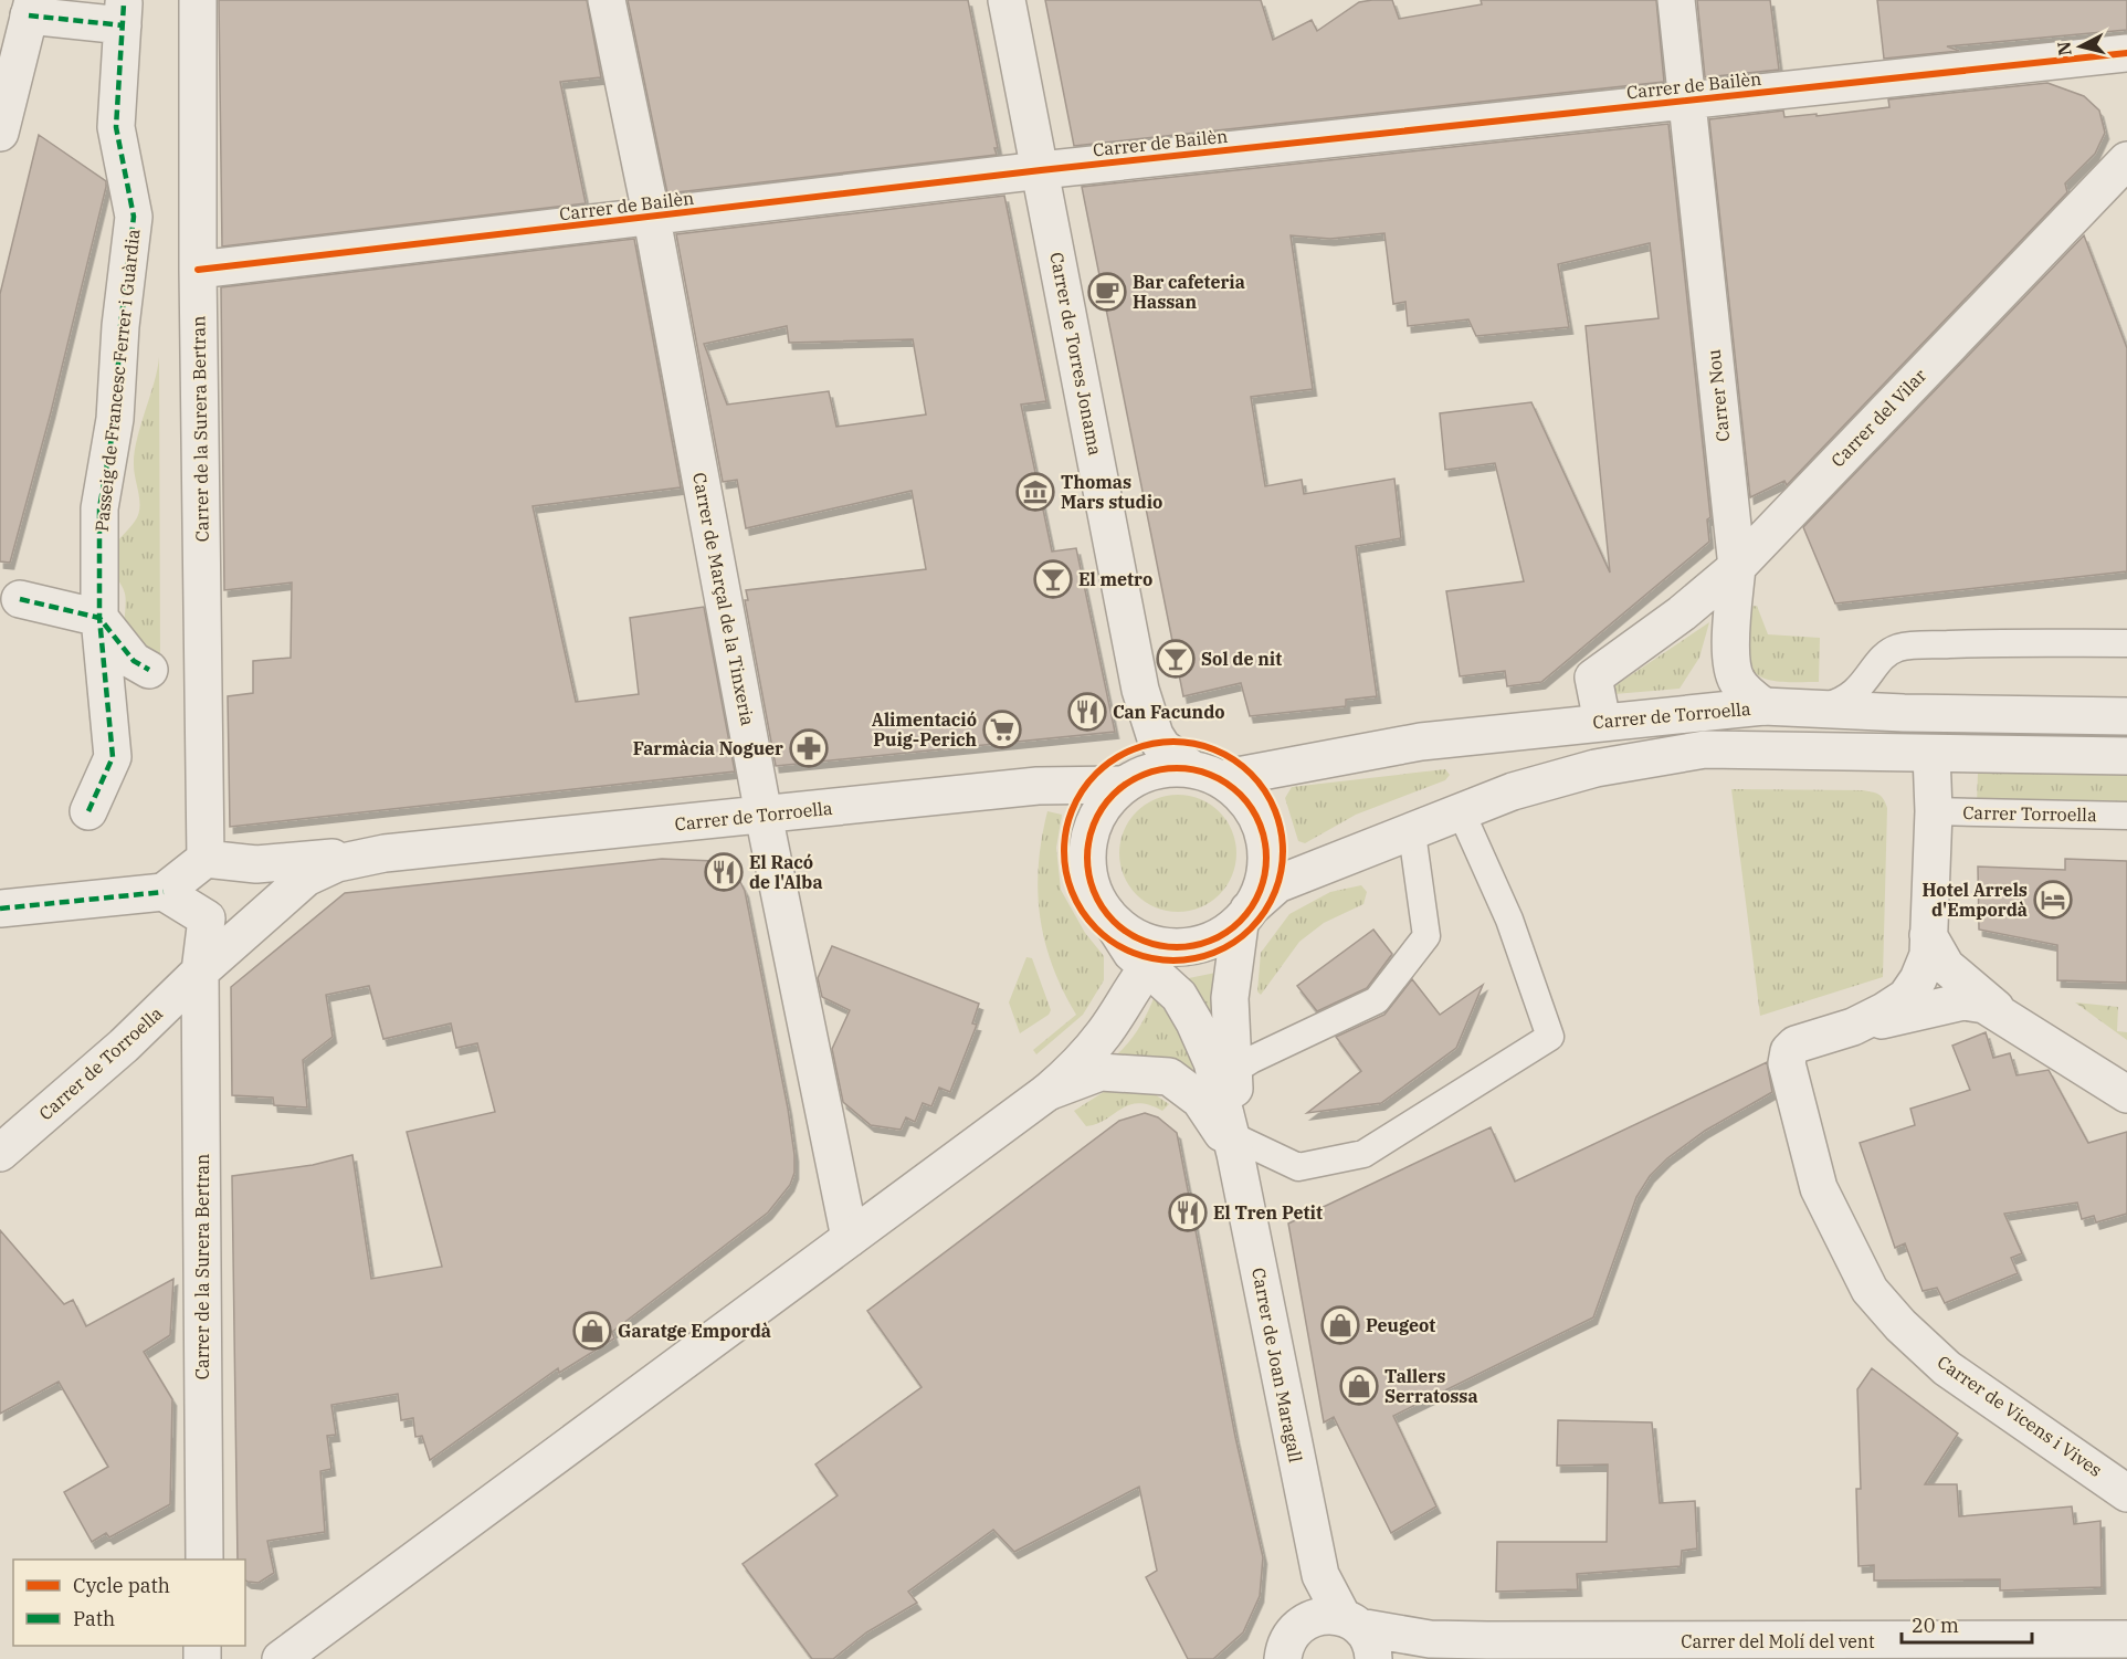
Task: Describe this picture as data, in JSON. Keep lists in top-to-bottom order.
{
  "streets": {
    "street": [
      "Carrer de Bailèn",
      "Carrer de Torres Jonama",
      "Passeig de Francesc Ferrer i Guàrdia",
      "Carrer Nou",
      "Carrer del Vilar",
      "Carrer de la Surera Bertran",
      "Carrer de Marçal de la Tinxeria",
      "Carrer de Torroella",
      "Carrer de Joan Maragall",
      "Carrer de Vicens i Vives",
      "Carrer del Molí del vent"
    ],
    "lane": ["Carrer Torroella"]
  },
  "crossings": [
    ["Carrer de Bailèn", "Carrer de Torres Jonama"],
    ["Carrer de Bailèn", "Carrer Nou"],
    ["Carrer de Bailèn", "Carrer de la Surera Bertran"],
    ["Carrer de Bailèn", "Carrer de Marçal de la Tinxeria"],
    ["Carrer de Torres Jonama", "Carrer de Torroella"],
    ["Carrer de Torres Jonama", "Carrer de Joan Maragall"],
    ["Carrer Nou", "Carrer del Vilar"],
    ["Carrer de la Surera Bertran", "Carrer de Torroella"],
    ["Carrer de Marçal de la Tinxeria", "Carrer de Torroella"],
    ["Carrer de Torroella", "Carrer de Joan Maragall"],
    ["Carrer Torroella", "Carrer de Vicens i Vives"],
    ["Carrer de Joan Maragall", "Carrer del Molí del vent"]
  ],
  "places": {
    "cafe": ["Bar cafeteria Hassan"],
    "museum": ["Thomas Mars studio"],
    "bar": ["El metro", "Sol de nit"],
    "restaurant": ["Can Facundo", "El Racó de l'Alba", "El Tren Petit"],
    "supermarket": ["Alimentació Puig-Perich"],
    "pharmacy": ["Farmàcia Noguer"],
    "hotel": ["Hotel Arrels d'Empordà"],
    "shop": ["Peugeot", "Garatge Empordà", "Tallers Serratossa"]
  },
  "legend": ["Cycle path", "Path"],
  "scale_bar": "20 m",
  "north": "left"
}
